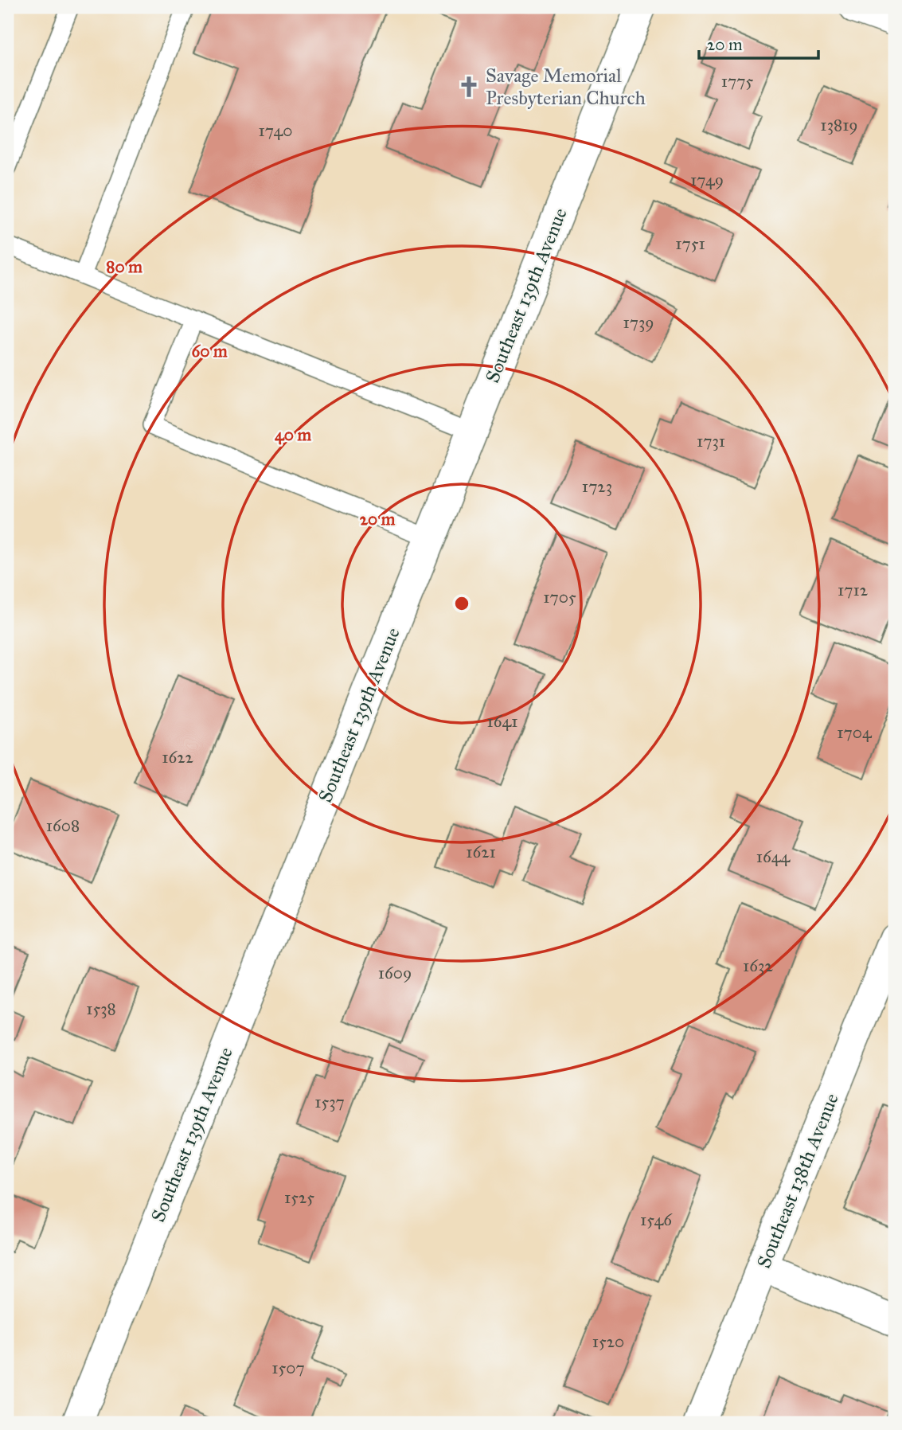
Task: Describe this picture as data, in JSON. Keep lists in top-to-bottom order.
{
  "streets": {
    "street": ["Southeast 139th Avenue", "Southeast 138th Avenue"]
  },
  "places": {
    "church": ["Savage Memorial Presbyterian Church"]
  },
  "house_numbers": [
    "1775",
    "13819",
    "1740",
    "1749",
    "1751",
    "1739",
    "1731",
    "1723",
    "1712",
    "1705",
    "1641",
    "1704",
    "1622",
    "1608",
    "1621",
    "1644",
    "1632",
    "1609",
    "1538",
    "1537",
    "1525",
    "1546",
    "1520",
    "1507"
  ],
  "scale_bar": "20 m",
  "rings": [
    "80 m",
    "60 m",
    "40 m",
    "20 m"
  ]
}
